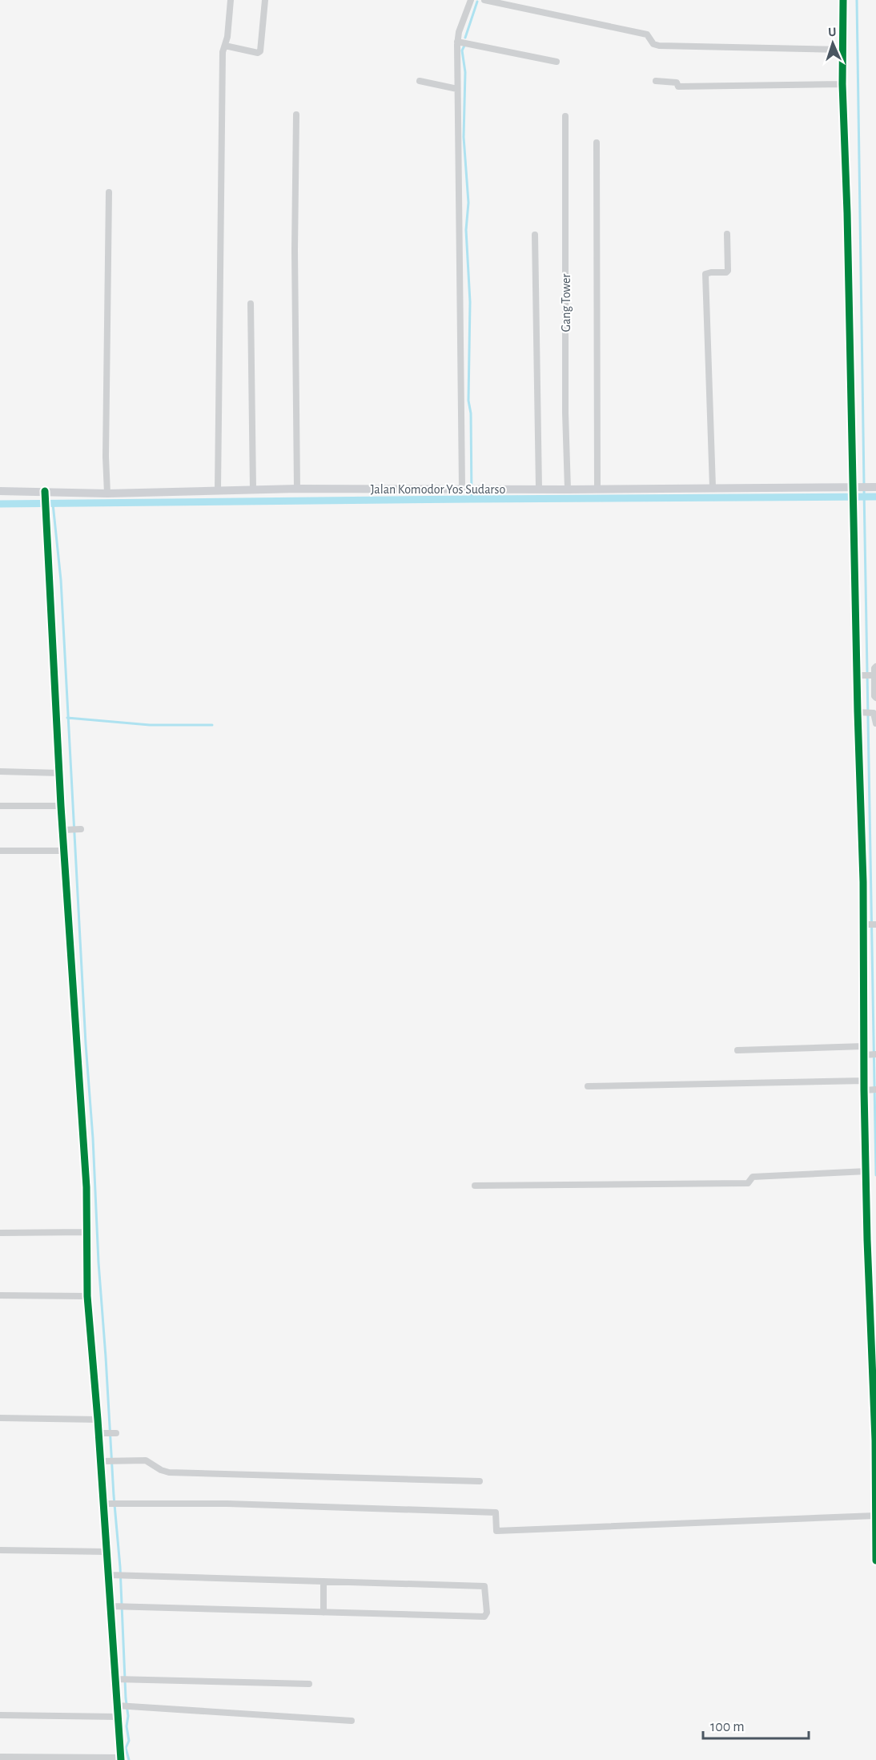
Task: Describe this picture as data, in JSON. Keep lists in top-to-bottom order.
{
  "streets": {
    "street": ["Gang Tower", "Jalan Komodor Yos Sudarso"]
  },
  "crossings": [
    ["Gang Tower", "Jalan Komodor Yos Sudarso"]
  ],
  "scale_bar": "100 m",
  "north": "top"
}
